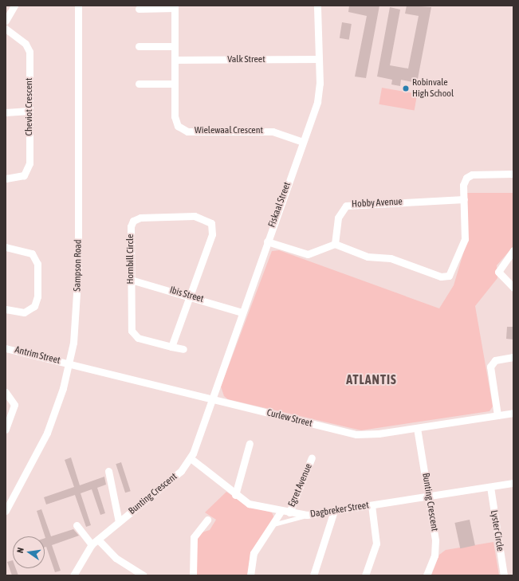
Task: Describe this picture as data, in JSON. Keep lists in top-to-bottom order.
{
  "streets": {
    "street": [
      "Valk Street",
      "Cheviot Crescent",
      "Wielewaal Crescent",
      "Hobby Avenue",
      "Fiskaal Street",
      "Hornbill Circle",
      "Sampson Road",
      "Ibis Street",
      "Antrim Street",
      "Curlew Street",
      "Egret Avenue",
      "Bunting Crescent",
      "Dagbreker Street",
      "Lyster Circle"
    ]
  },
  "crossings": [
    ["Valk Street", "Wielewaal Crescent"],
    ["Valk Street", "Fiskaal Street"],
    ["Wielewaal Crescent", "Fiskaal Street"],
    ["Fiskaal Street", "Ibis Street"],
    ["Fiskaal Street", "Curlew Street"],
    ["Fiskaal Street", "Bunting Crescent"],
    ["Hornbill Circle", "Ibis Street"],
    ["Sampson Road", "Antrim Street"],
    ["Sampson Road", "Curlew Street"],
    ["Antrim Street", "Curlew Street"],
    ["Curlew Street", "Bunting Crescent"],
    ["Egret Avenue", "Dagbreker Street"],
    ["Bunting Crescent", "Dagbreker Street"]
  ],
  "districts": ["ATLANTIS"],
  "places": ["Robinvale High School"],
  "north": "left"
}
